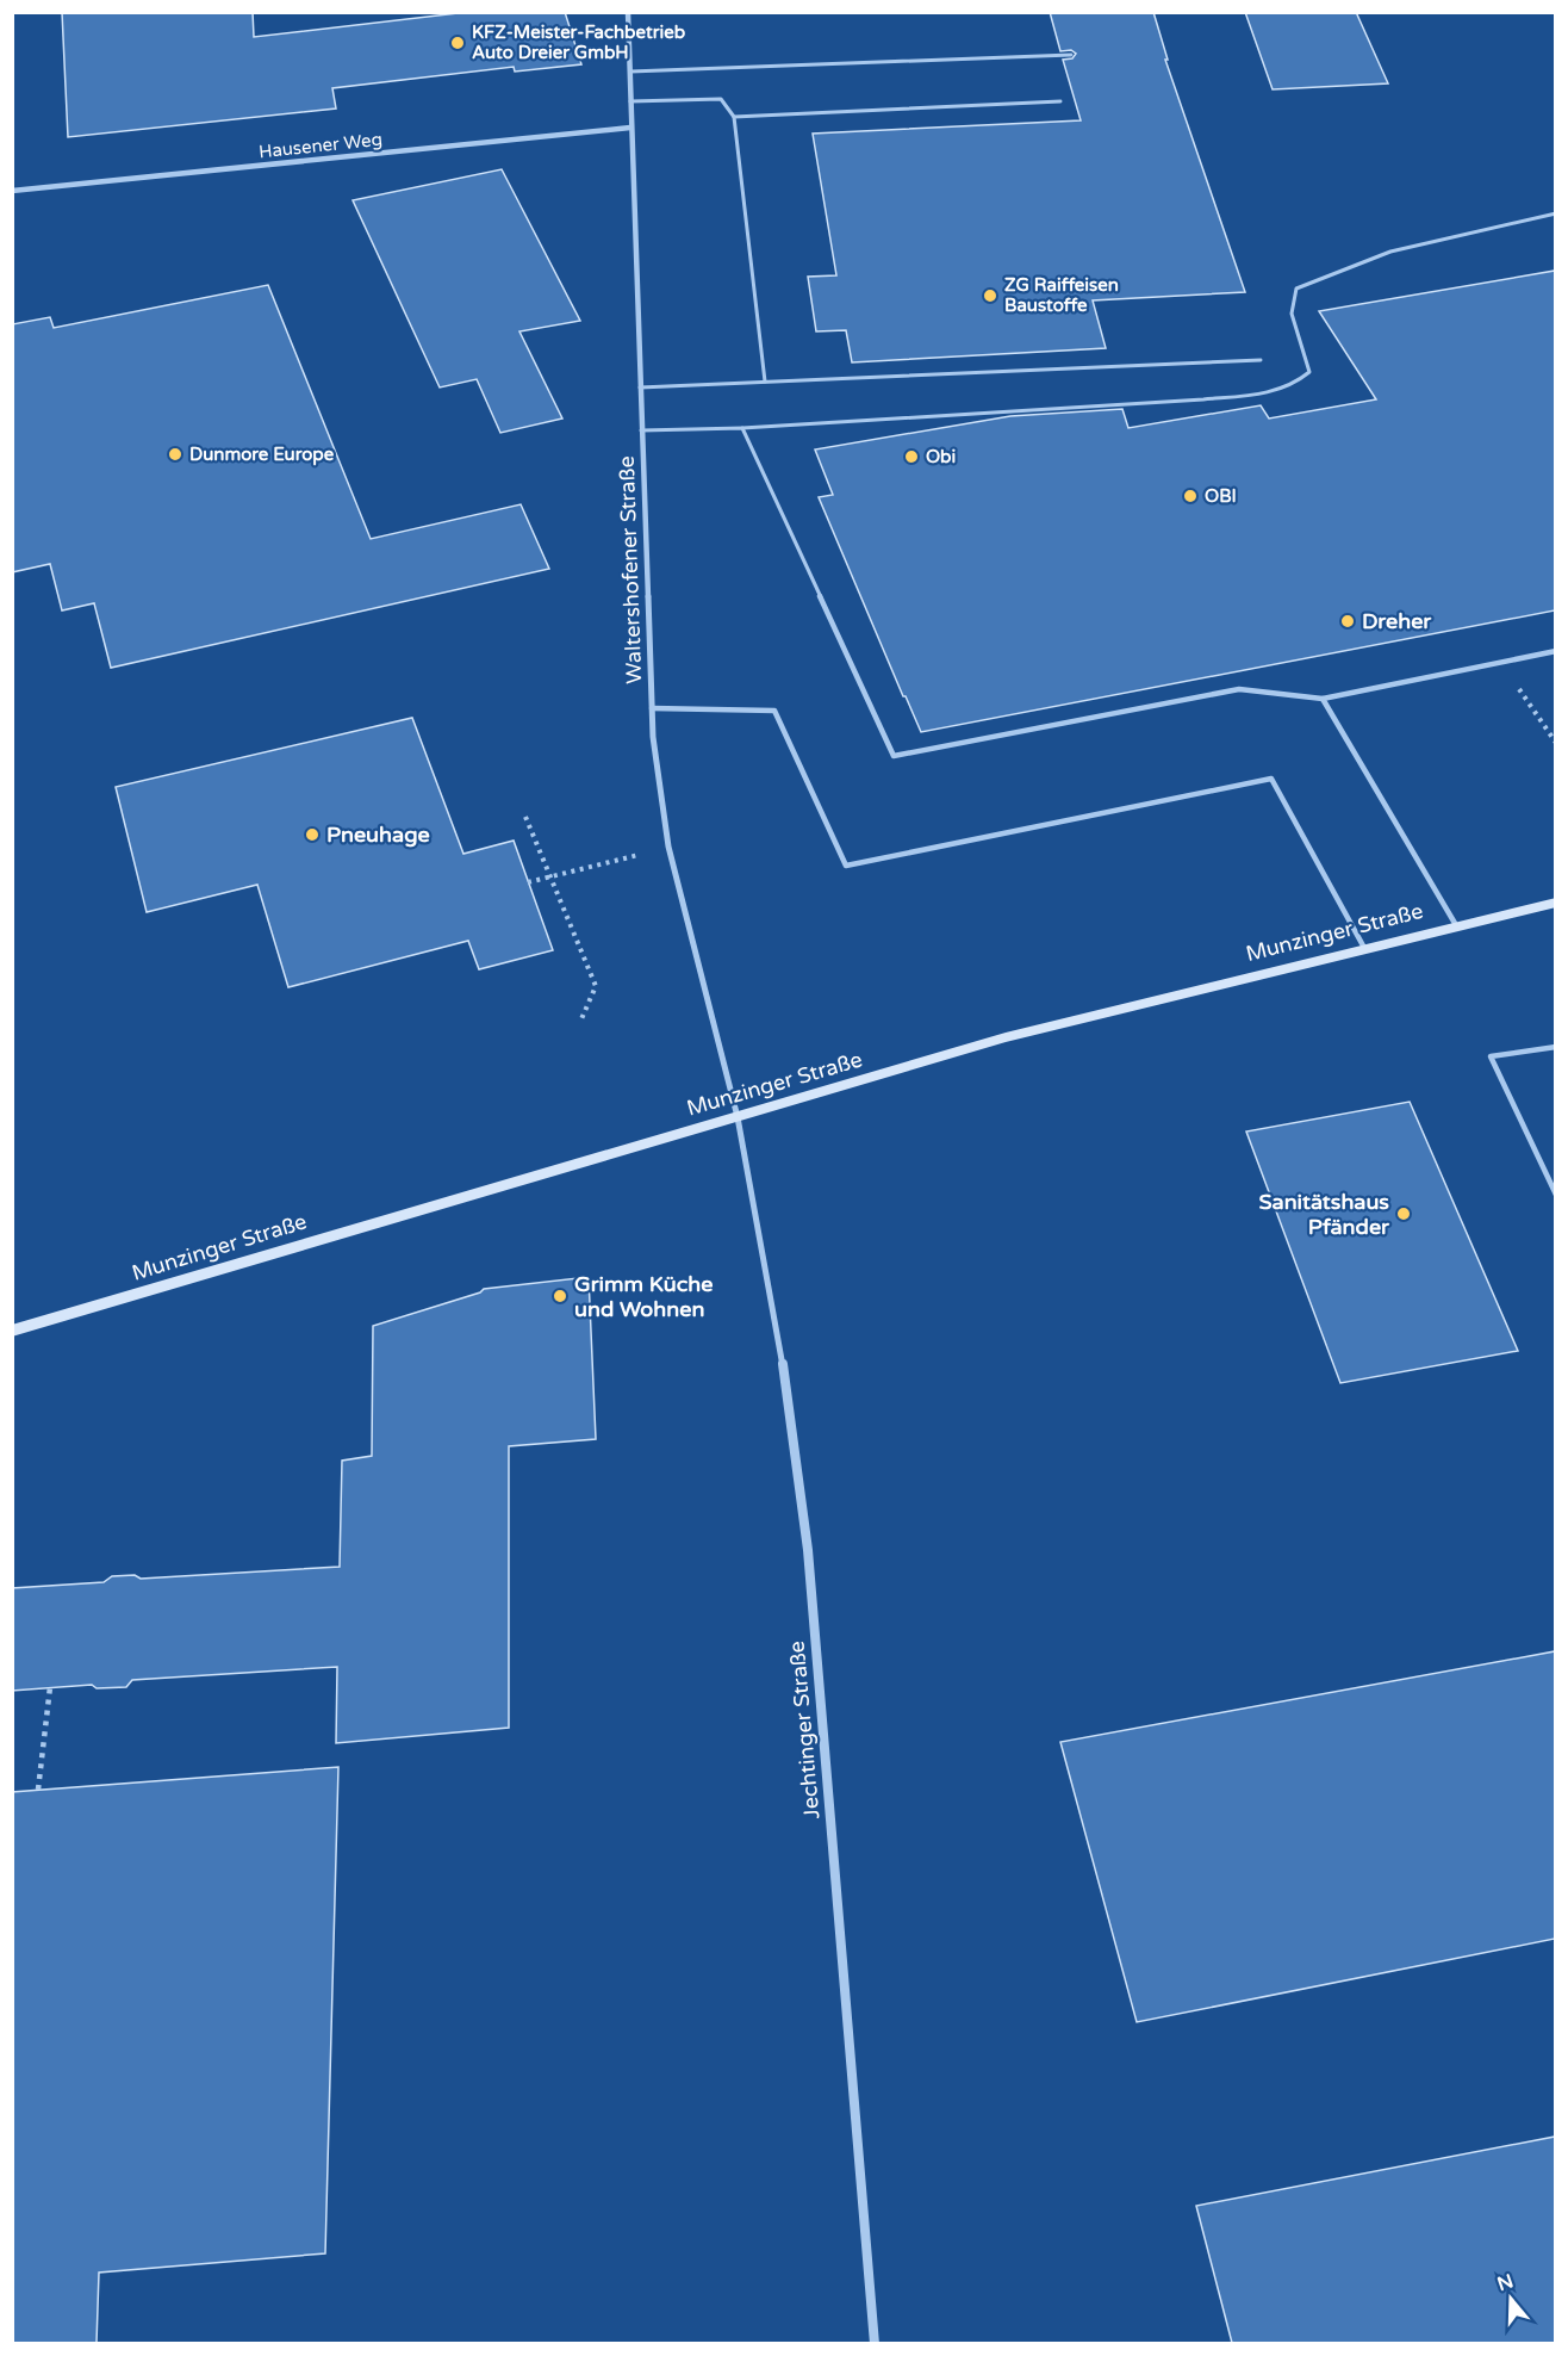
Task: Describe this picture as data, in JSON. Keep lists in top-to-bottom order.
{
  "streets": {
    "street": [
      "Hausener Weg",
      "Waltershofener Straße",
      "Munzinger Straße",
      "Jechtinger Straße"
    ]
  },
  "crossings": [
    ["Hausener Weg", "Waltershofener Straße"],
    ["Waltershofener Straße", "Munzinger Straße"],
    ["Waltershofener Straße", "Jechtinger Straße"],
    ["Munzinger Straße", "Jechtinger Straße"]
  ],
  "places": [
    "KFZ-Meister-Fachbetrieb Auto Dreier GmbH",
    "ZG Raiffeisen Baustoffe",
    "Dunmore Europe",
    "Obi",
    "OBI",
    "Dreher",
    "Pneuhage",
    "Sanitätshaus Pfänder",
    "Grimm Küche und Wohnen"
  ],
  "north": "top"
}
